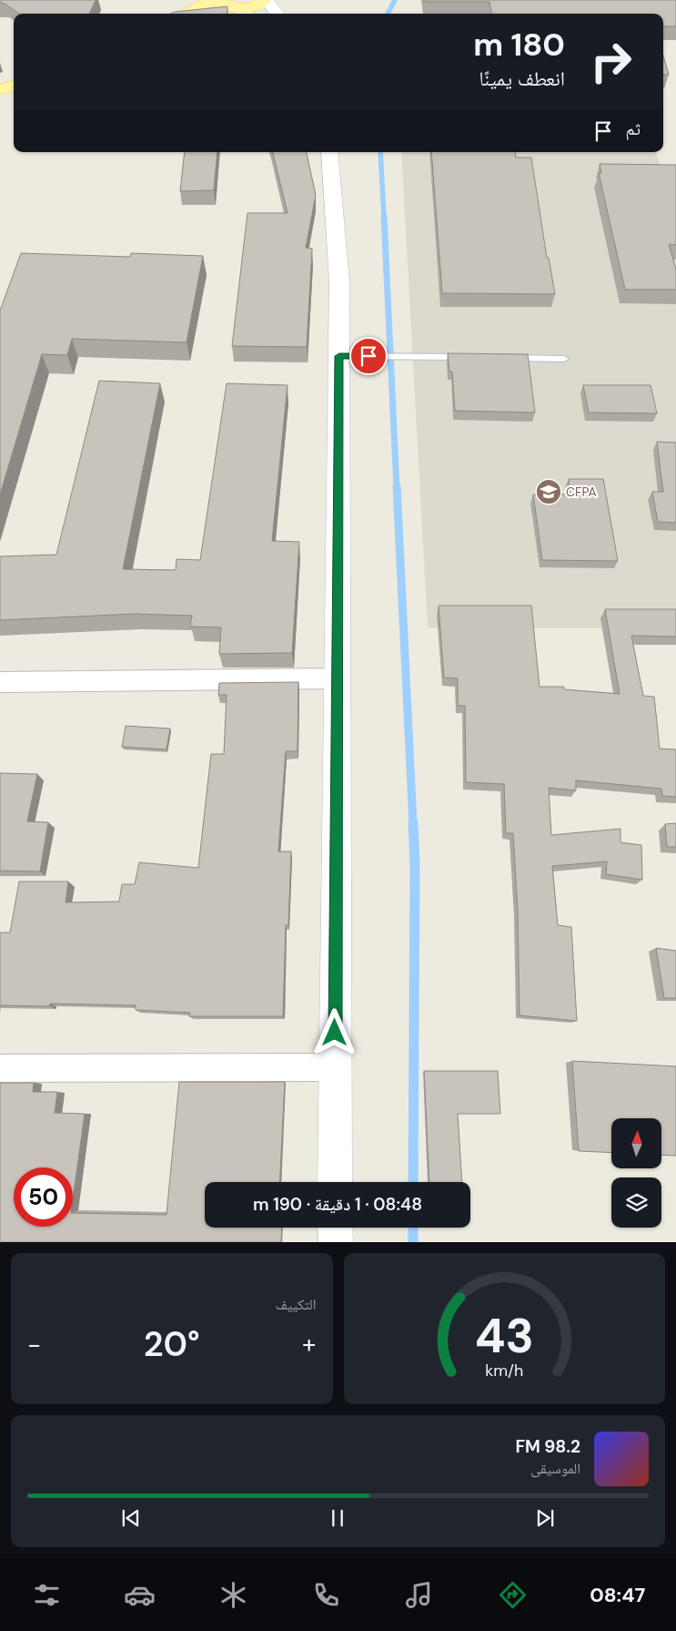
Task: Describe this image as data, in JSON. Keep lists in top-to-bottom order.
{
  "places": {
    "school or university": ["CFPA"]
  },
  "north": "top",
  "page": {
    "turn": ["180 m", "انعطف يمينًا"],
    "then": "ثم",
    "limit": "50",
    "trip": "08:48 · 1 دقيقة · 190 m",
    "tile": "التكييف",
    "heat": ["−", "20°", "+"],
    "song": ["98.2 FM", "الموسيقى"],
    "tabs": "08:47",
    "gauge": ["43", "km/h"]
  }
}
